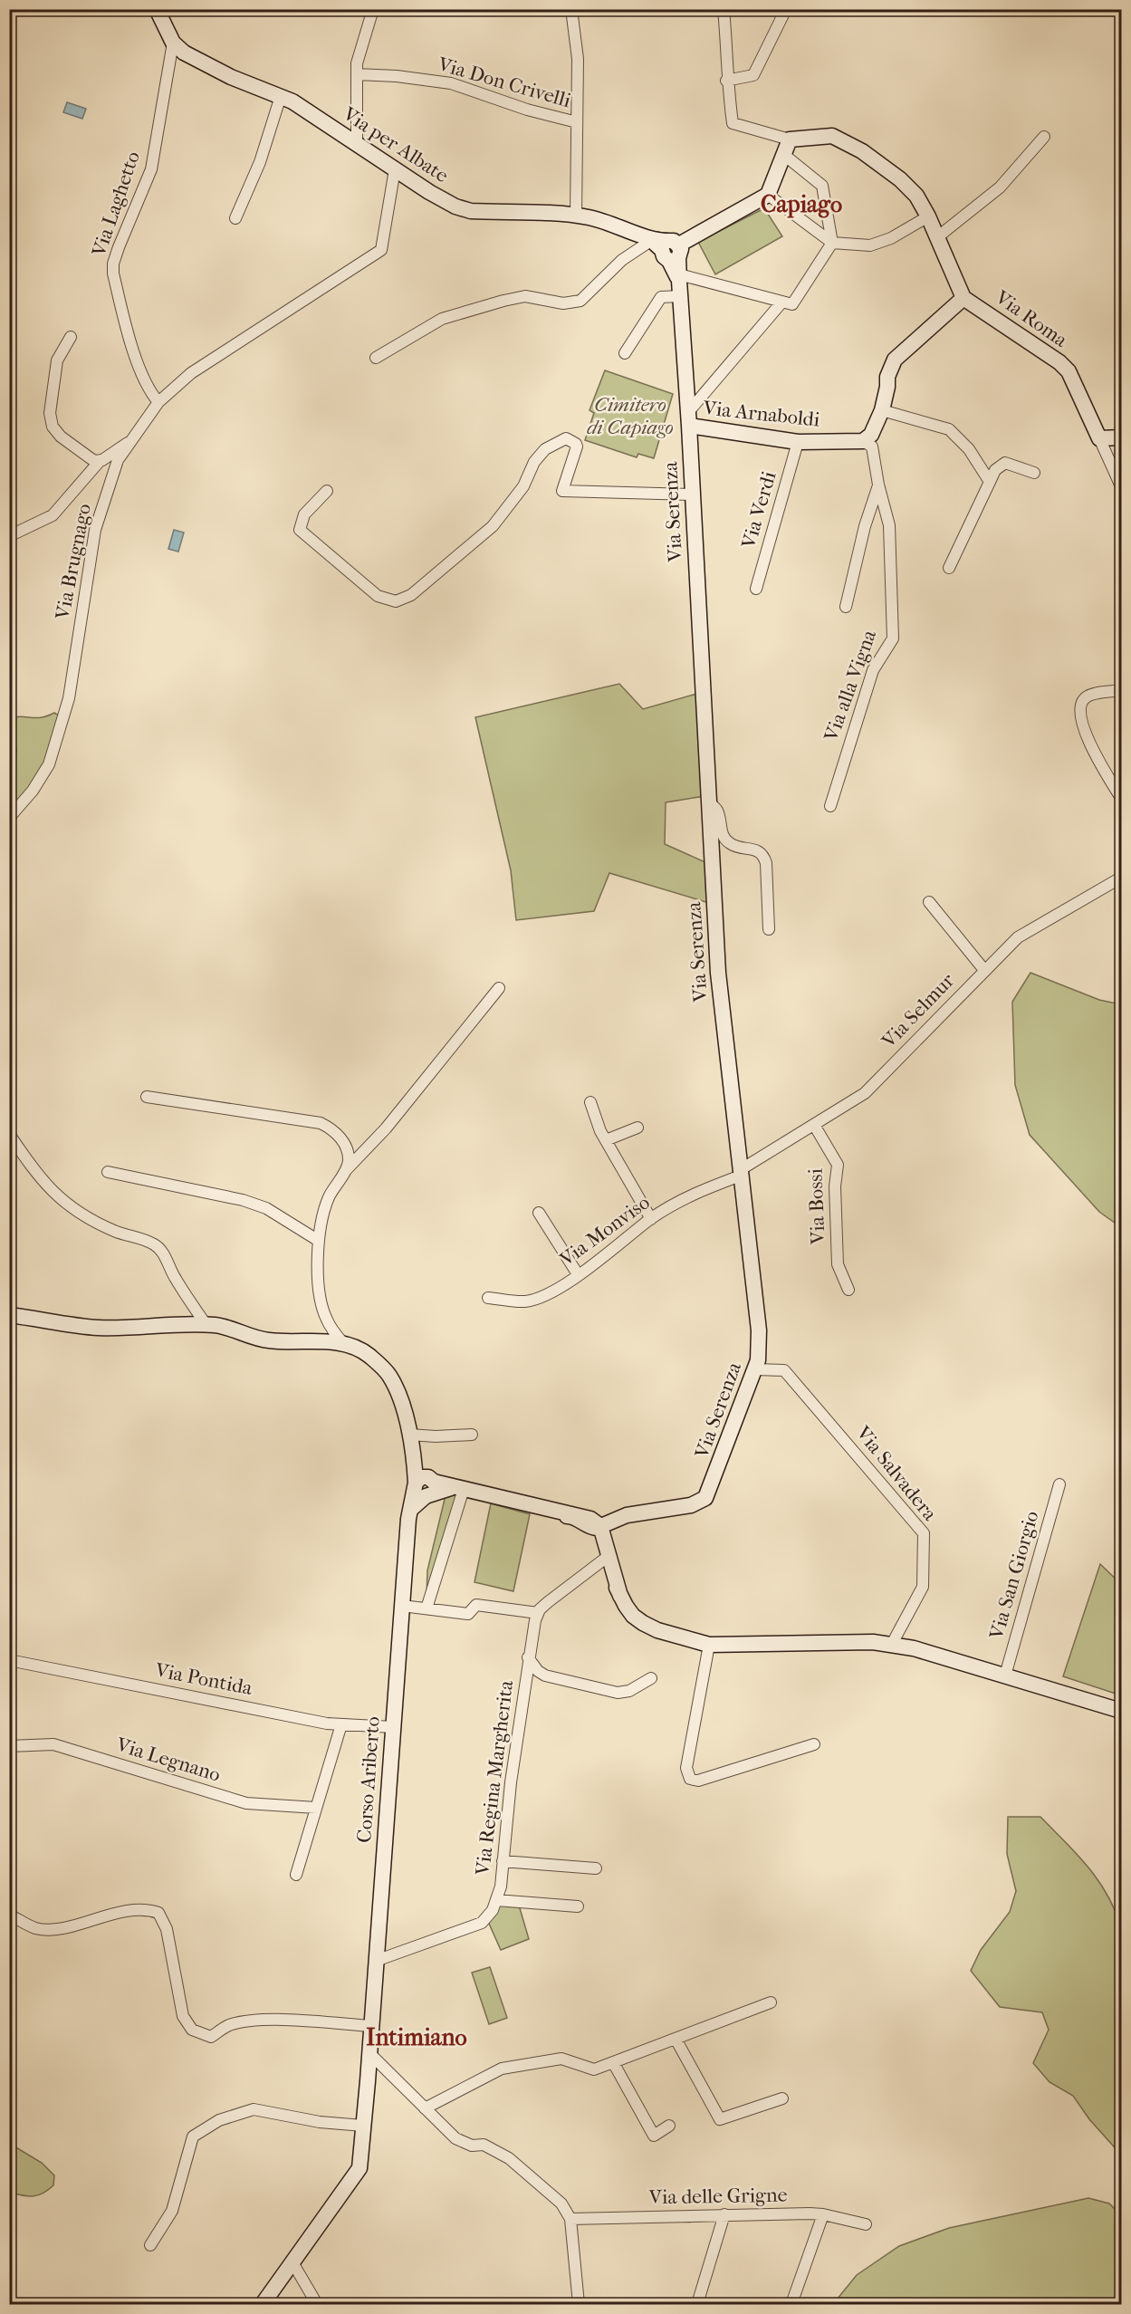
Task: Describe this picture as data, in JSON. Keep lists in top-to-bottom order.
{
  "streets": {
    "street": [
      "Via Don Crivelli",
      "Via per Albate",
      "Via Laghetto",
      "Via Roma",
      "Via Arnaboldi",
      "Via Verdi",
      "Via Serenza",
      "Via Brugnago",
      "Via alla Vigna",
      "Via Selmur",
      "Via Bossi",
      "Via Monviso",
      "Via Salvadera",
      "Via San Giorgio",
      "Via Pontida",
      "Via Legnano",
      "Via Regina Margherita",
      "Corso Ariberto",
      "Via delle Grigne"
    ]
  },
  "crossings": [
    ["Via per Albate", "Via Laghetto"],
    ["Via per Albate", "Via Serenza"],
    ["Via per Albate", "Via Brugnago"],
    ["Via Laghetto", "Via Brugnago"],
    ["Via Arnaboldi", "Via Verdi"],
    ["Via Arnaboldi", "Via Serenza"],
    ["Via Arnaboldi", "Via alla Vigna"],
    ["Via Serenza", "Via Selmur"],
    ["Via Serenza", "Via Monviso"],
    ["Via Serenza", "Via Salvadera"],
    ["Via Selmur", "Via Bossi"],
    ["Via Selmur", "Via Monviso"],
    ["Via Pontida", "Corso Ariberto"],
    ["Via Regina Margherita", "Corso Ariberto"]
  ],
  "districts": ["Capiago", "Intimiano"],
  "parks": ["Cimitero di Capiago"]
}
